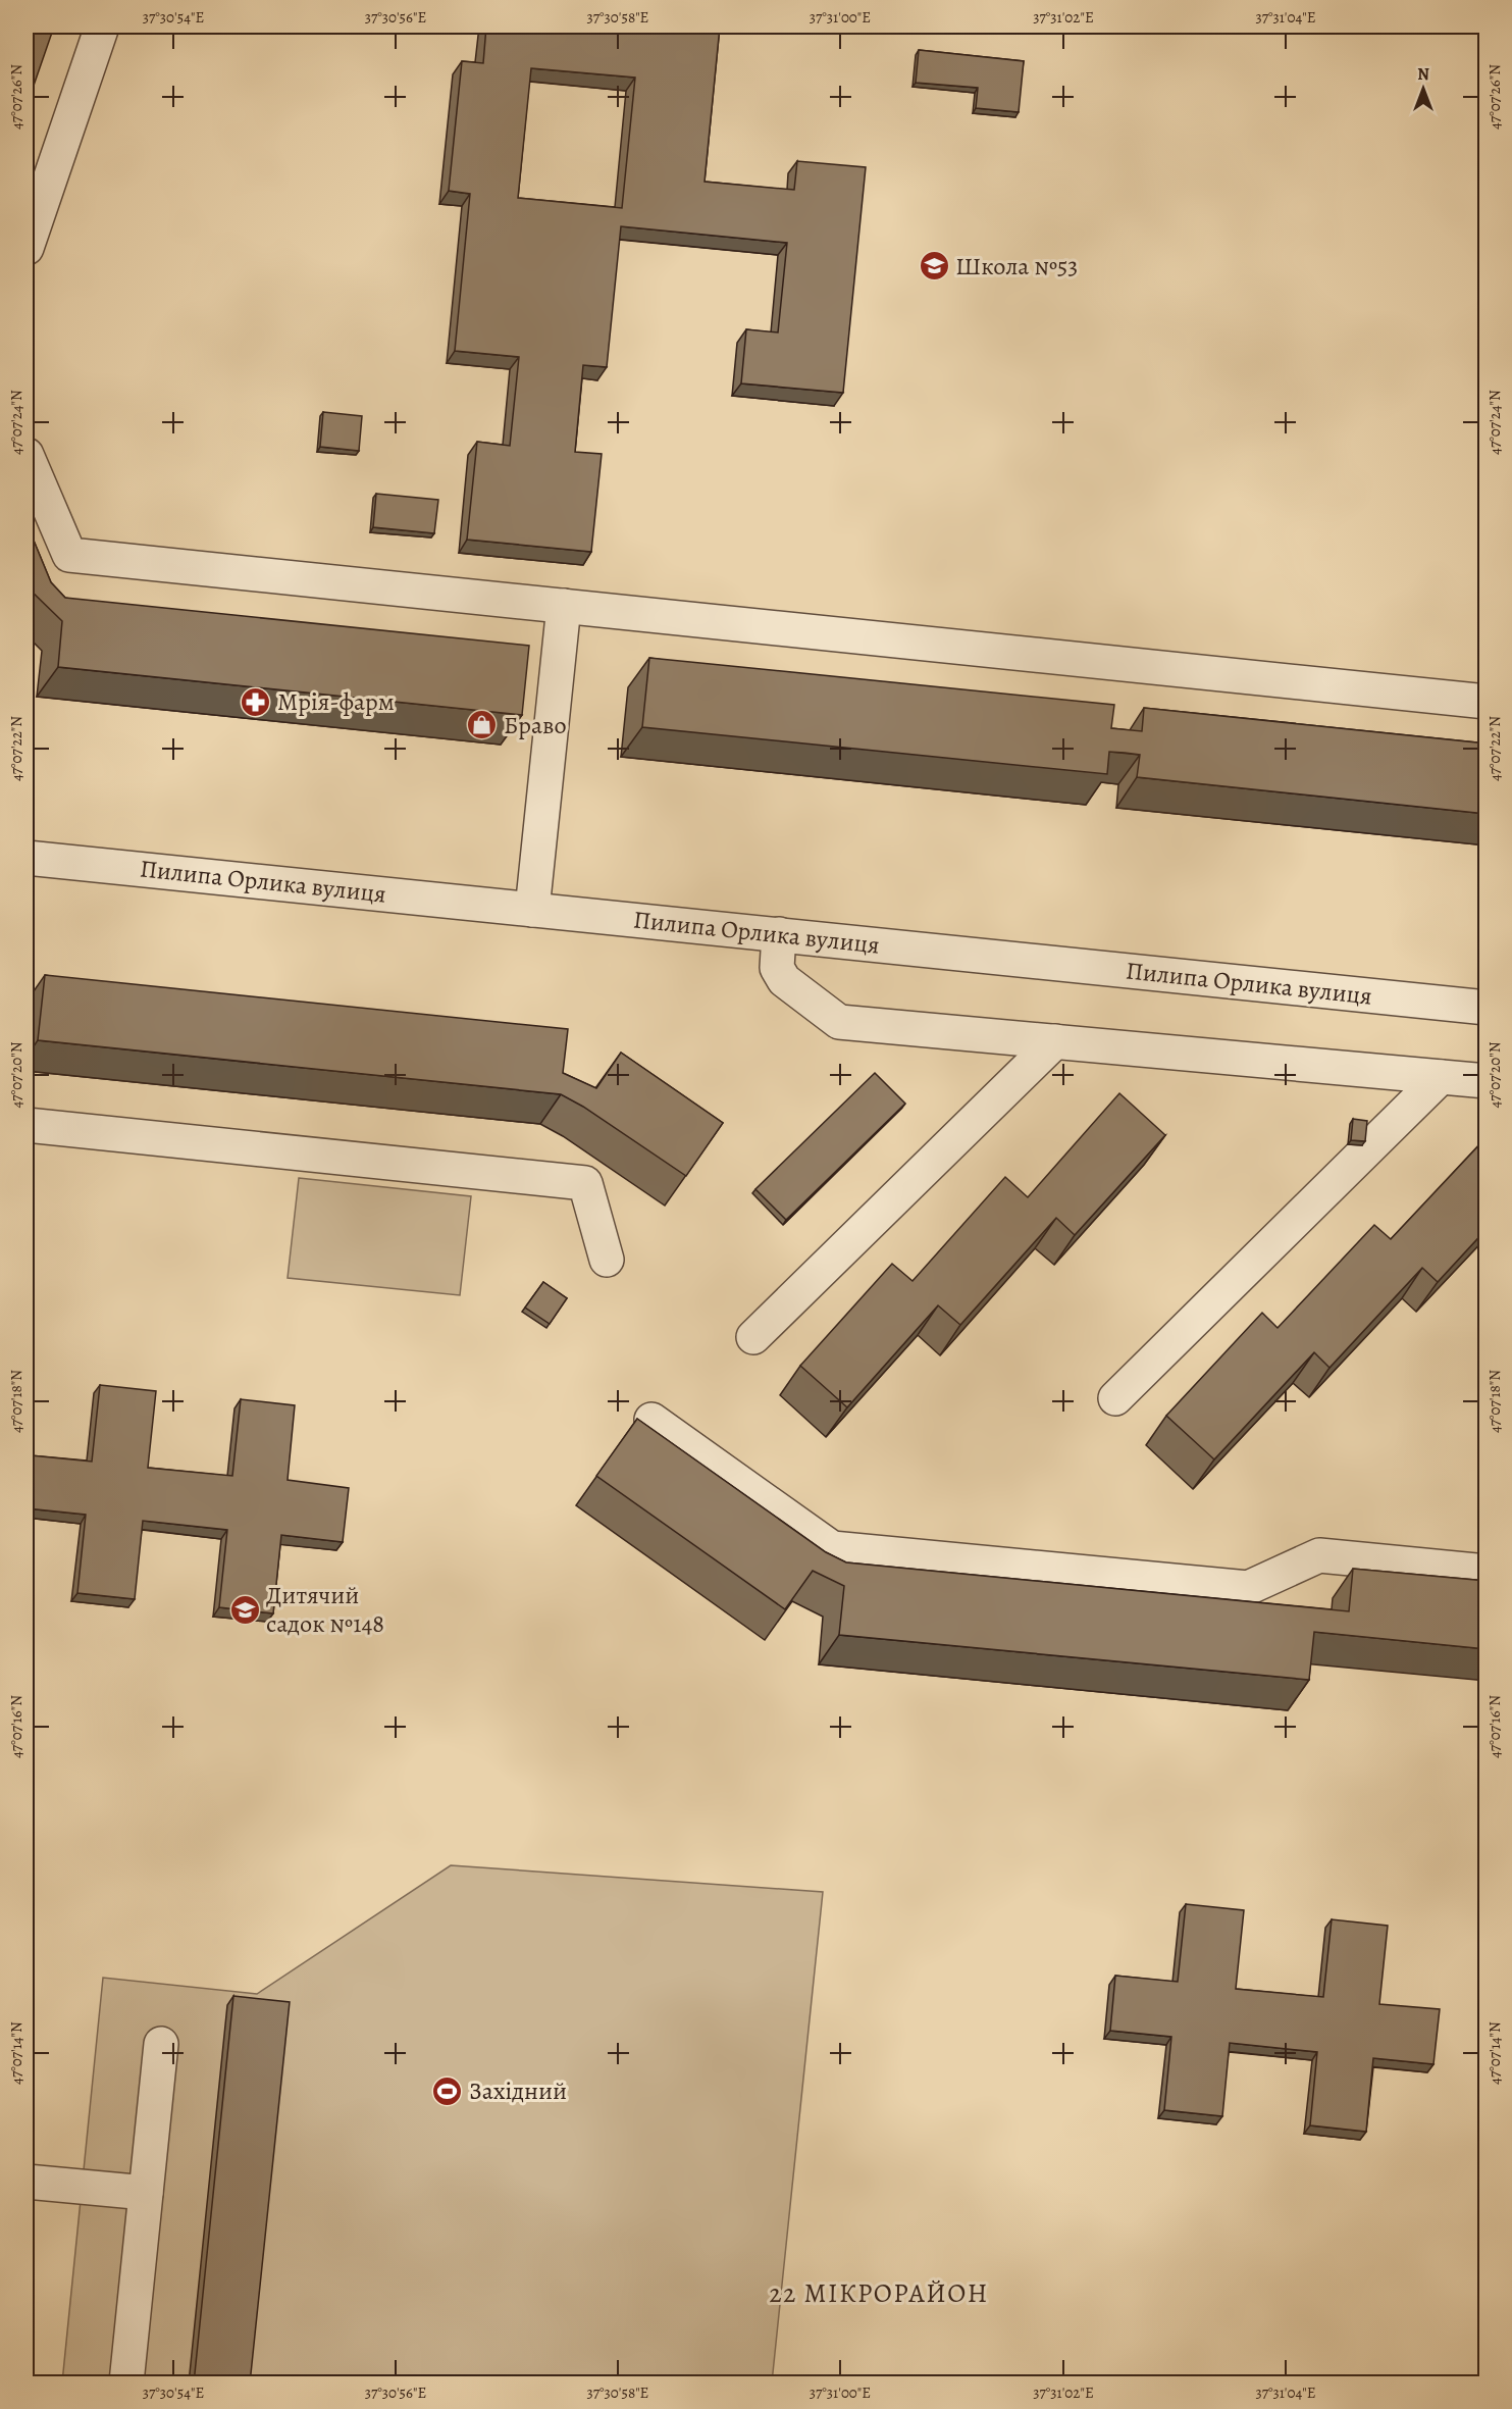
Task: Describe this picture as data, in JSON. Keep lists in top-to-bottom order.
{
  "streets": {
    "street": ["Пилипа Орлика вулиця"]
  },
  "districts": ["22 МІКРОРАЙОН"],
  "places": {
    "school or university": ["Школа №53", "Дитячий садок №148"],
    "pharmacy": ["Мрія-фарм"],
    "shop": ["Браво"],
    "sports": ["Західний"]
  },
  "north": "top",
  "coordinates": [
    "37°30'54\"E",
    "37°30'56\"E",
    "37°30'58\"E",
    "37°31'00\"E",
    "37°31'02\"E",
    "37°31'04\"E",
    "47°07'26\"N",
    "47°07'24\"N",
    "47°07'22\"N",
    "47°07'20\"N",
    "47°07'18\"N",
    "47°07'16\"N",
    "47°07'14\"N"
  ]
}
